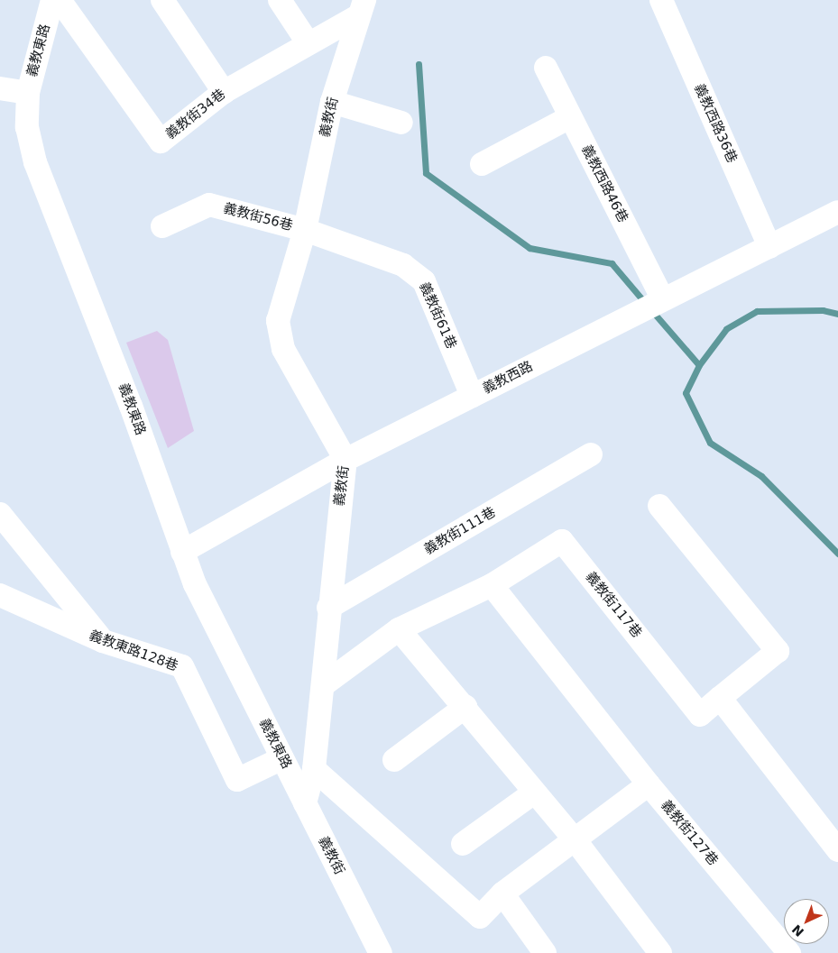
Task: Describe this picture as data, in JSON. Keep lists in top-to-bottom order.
{
  "streets": {
    "street": [
      "義教東路",
      "義教街34巷",
      "義教街",
      "義教西路36巷",
      "義教西路46巷",
      "義教街56巷",
      "義教街61巷",
      "義教西路",
      "義教街111巷",
      "義教街117巷",
      "義教東路128巷",
      "義教街127巷"
    ]
  },
  "crossings": [
    ["義教東路", "義教街"],
    ["義教東路", "義教西路"],
    ["義教東路", "義教東路128巷"],
    ["義教街34巷", "義教街"],
    ["義教街", "義教街56巷"],
    ["義教街", "義教街61巷"],
    ["義教街", "義教西路"],
    ["義教街", "義教街111巷"],
    ["義教街", "義教街117巷"],
    ["義教西路36巷", "義教西路"],
    ["義教西路46巷", "義教西路"],
    ["義教街56巷", "義教街61巷"],
    ["義教街61巷", "義教西路"]
  ],
  "north": "bottom left"
}
